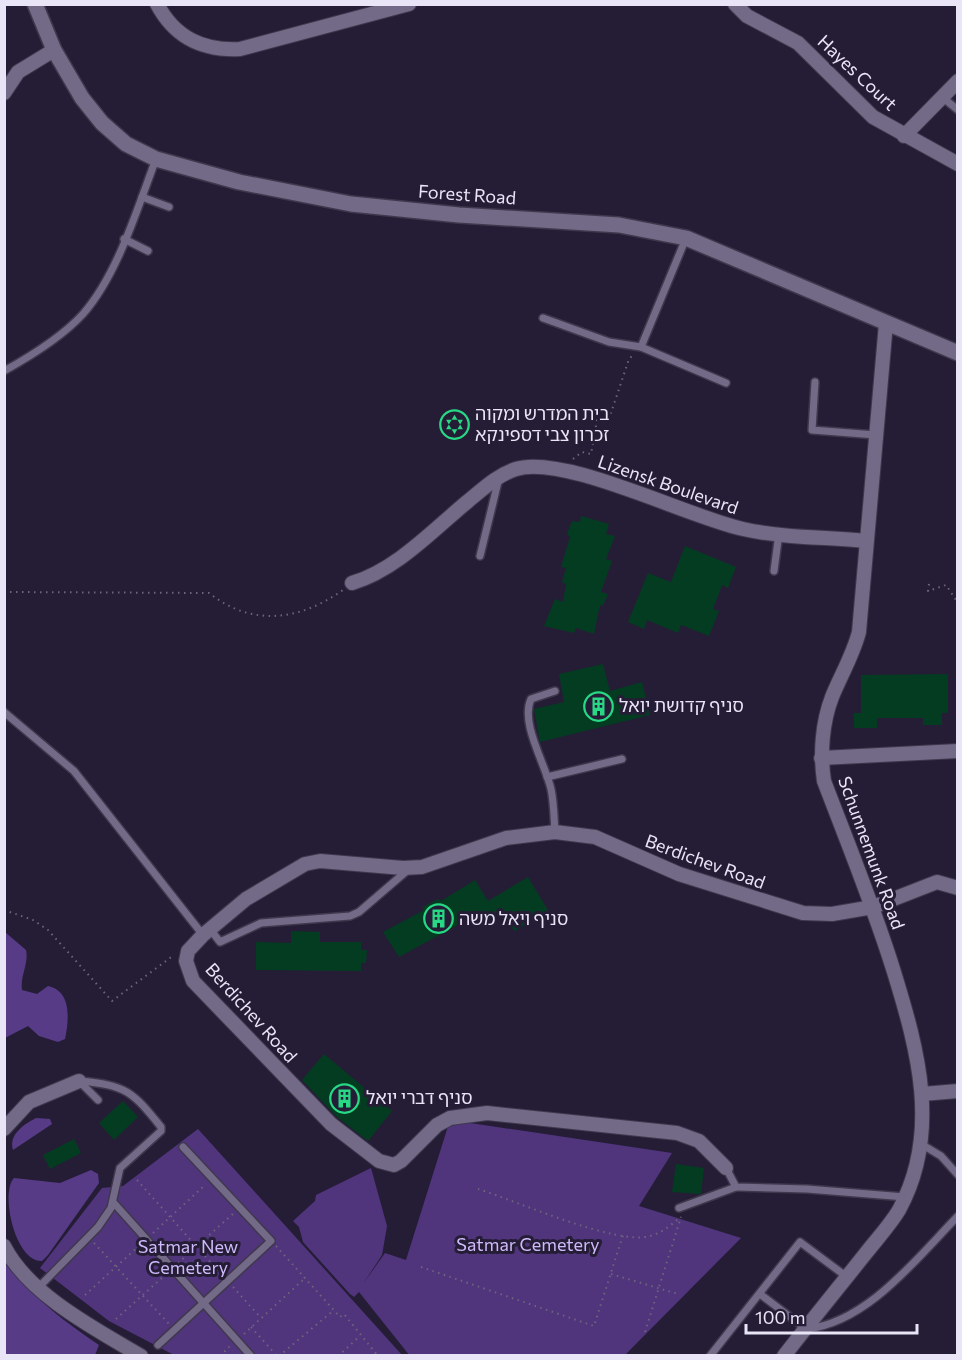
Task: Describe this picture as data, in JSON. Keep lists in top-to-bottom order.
{
  "streets": {
    "street": [
      "Hayes Court",
      "Forest Road",
      "Lizensk Boulevard",
      "Schunnemunk Road",
      "Berdichev Road"
    ]
  },
  "crossings": [
    ["Forest Road", "Schunnemunk Road"],
    ["Lizensk Boulevard", "Schunnemunk Road"],
    ["Schunnemunk Road", "Berdichev Road"]
  ],
  "parks": ["Satmar Cemetery", "Satmar New Cemetery"],
  "places": {
    "synagogue": ["בית המדרש ומקוה זכרון צבי דספינקא"],
    "building": ["סניף קדושת יואל", "סניף ויאל משה", "סניף דברי יואל"]
  },
  "scale_bar": "100 m"
}
